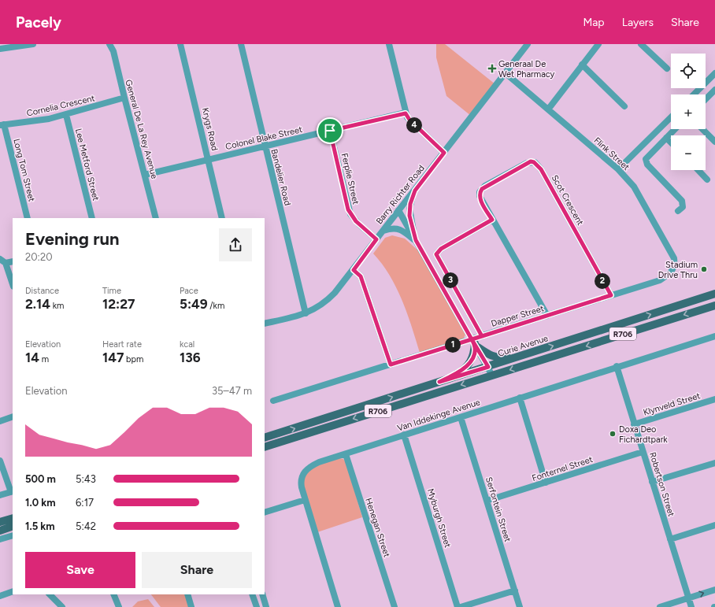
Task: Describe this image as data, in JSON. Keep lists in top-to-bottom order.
{
  "streets": {
    "main road": ["R706", "Curie Avenue"],
    "street": [
      "Cornelia Crescent",
      "General De La Rey Avenue",
      "Krygs Road",
      "Colonel Blake Street",
      "Flink Street",
      "Lee Metford Street",
      "Long Tom Street",
      "Bandelier Road",
      "Ferplie Street",
      "Barry Richter Road",
      "Scot Crescent",
      "Dapper Street",
      "Klynveld Street",
      "Van Iddekinge Avenue",
      "Fonternel Street",
      "Robertson Street",
      "Serfontein Street",
      "Myburgh Street",
      "Henegan Street"
    ]
  },
  "crossings": [
    ["Cornelia Crescent", "General De La Rey Avenue"],
    ["Cornelia Crescent", "Lee Metford Street"],
    ["Cornelia Crescent", "Long Tom Street"],
    ["General De La Rey Avenue", "Colonel Blake Street"],
    ["Krygs Road", "Colonel Blake Street"],
    ["Colonel Blake Street", "Bandelier Road"],
    ["Colonel Blake Street", "Ferplie Street"],
    ["Flink Street", "Barry Richter Road"],
    ["Flink Street", "Dapper Street"],
    ["Bandelier Road", "Barry Richter Road"],
    ["Ferplie Street", "Barry Richter Road"],
    ["Scot Crescent", "Dapper Street"],
    ["Klynveld Street", "Robertson Street"],
    ["Van Iddekinge Avenue", "Robertson Street"],
    ["Van Iddekinge Avenue", "Serfontein Street"],
    ["Van Iddekinge Avenue", "Myburgh Street"],
    ["Van Iddekinge Avenue", "Henegan Street"],
    ["Fonternel Street", "Robertson Street"],
    ["Fonternel Street", "Serfontein Street"]
  ],
  "places": {
    "health": ["Generaal De Wet Pharmacy"],
    "other": ["Stadium Drive Thru", "Doxa Deo Fichardtpark"]
  },
  "page": {
    "header": "Pacely",
    "nav": ["Map", "Layers", "Share"],
    "map_buttons": ["+", "−"],
    "pins": [
      "4",
      "3",
      "2",
      "1"
    ],
    "heading": ["Evening run", "20:20"],
    "stats": [
      ["Distance", "2.14 km"],
      ["Time", "12:27"],
      ["Pace", "5:49 /km"],
      ["Elevation", "14 m"],
      ["Heart rate", "147 bpm"],
      ["kcal", "136"]
    ],
    "chart": ["Elevation", "35–47 m"],
    "list": [
      {
        "name": "500 m",
        "note": "5:43"
      },
      {
        "name": "1.0 km",
        "note": "6:17"
      },
      {
        "name": "1.5 km",
        "note": "5:42"
      }
    ],
    "buttons": ["Save", "Share"]
  }
}
